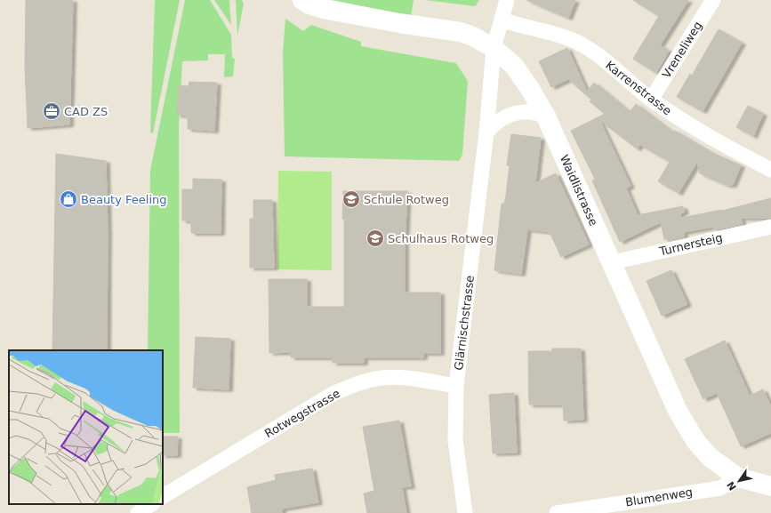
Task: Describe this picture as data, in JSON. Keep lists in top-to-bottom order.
{
  "streets": {
    "main road": ["Waidlistrasse"],
    "street": [
      "Vreneliweg",
      "Karrenstrasse",
      "Turnersteig",
      "Glärnischstrasse",
      "Rotwegstrasse",
      "Blumenweg"
    ]
  },
  "crossings": [
    ["Vreneliweg", "Karrenstrasse"],
    ["Karrenstrasse", "Glärnischstrasse"],
    ["Waidlistrasse", "Turnersteig"],
    ["Waidlistrasse", "Glärnischstrasse"],
    ["Waidlistrasse", "Blumenweg"],
    ["Glärnischstrasse", "Rotwegstrasse"]
  ],
  "places": {
    "office": ["CAD ZS"],
    "shop": ["Beauty Feeling"],
    "school or university": ["Schule Rotweg", "Schulhaus Rotweg"]
  },
  "north": "bottom left"
}
